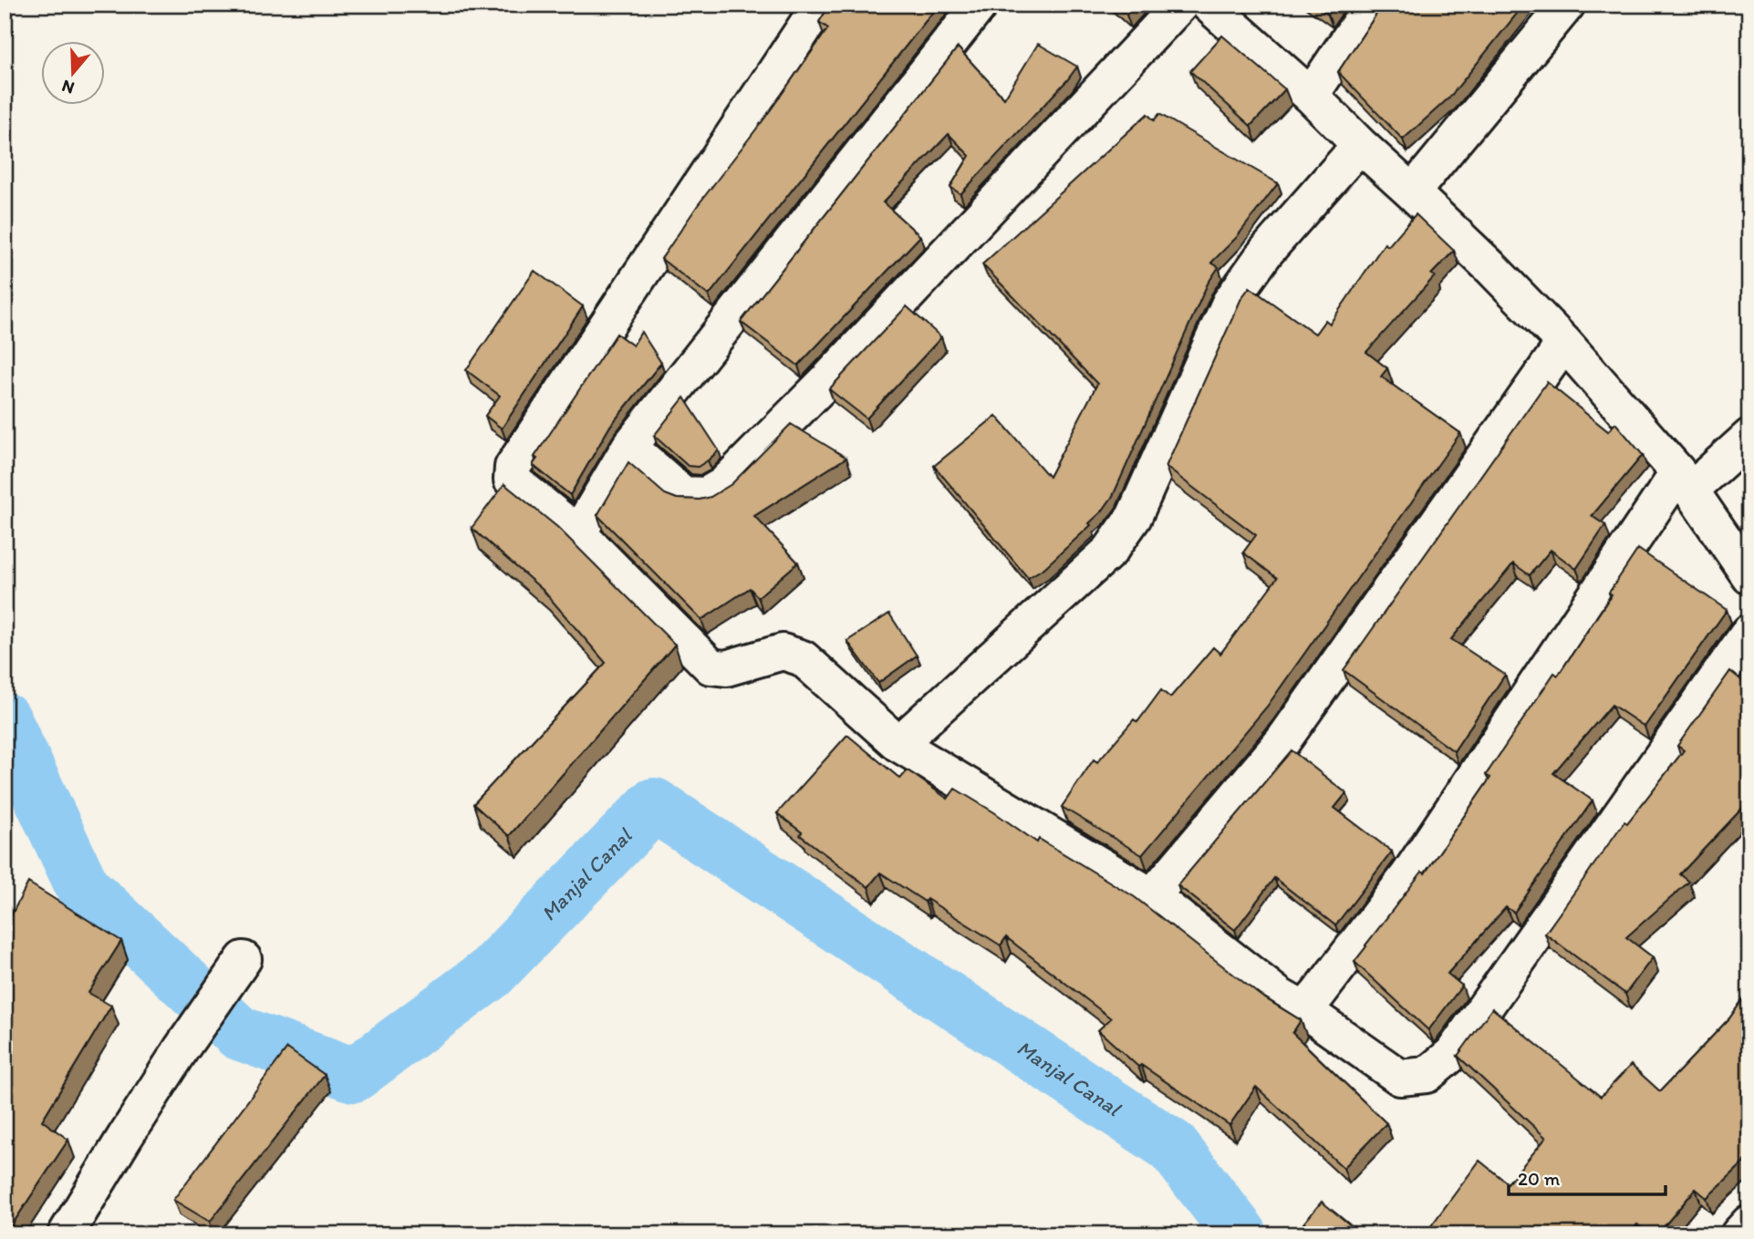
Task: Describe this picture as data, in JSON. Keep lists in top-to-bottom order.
{
  "water": ["Manjal Canal"],
  "scale_bar": "20 m",
  "north": "bottom"
}
